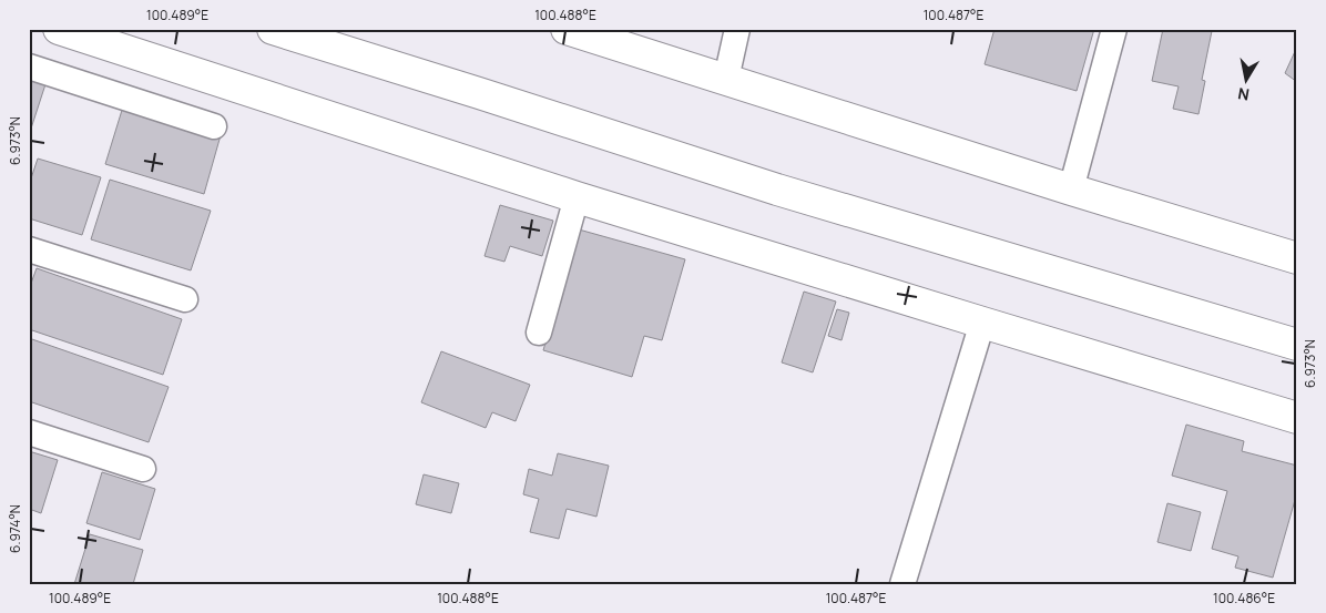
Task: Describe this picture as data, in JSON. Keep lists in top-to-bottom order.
{
  "north": "bottom",
  "coordinates": [
    "100.489°E",
    "100.488°E",
    "100.487°E",
    "6.973°N",
    "6.974°N",
    "100.486°E"
  ]
}
